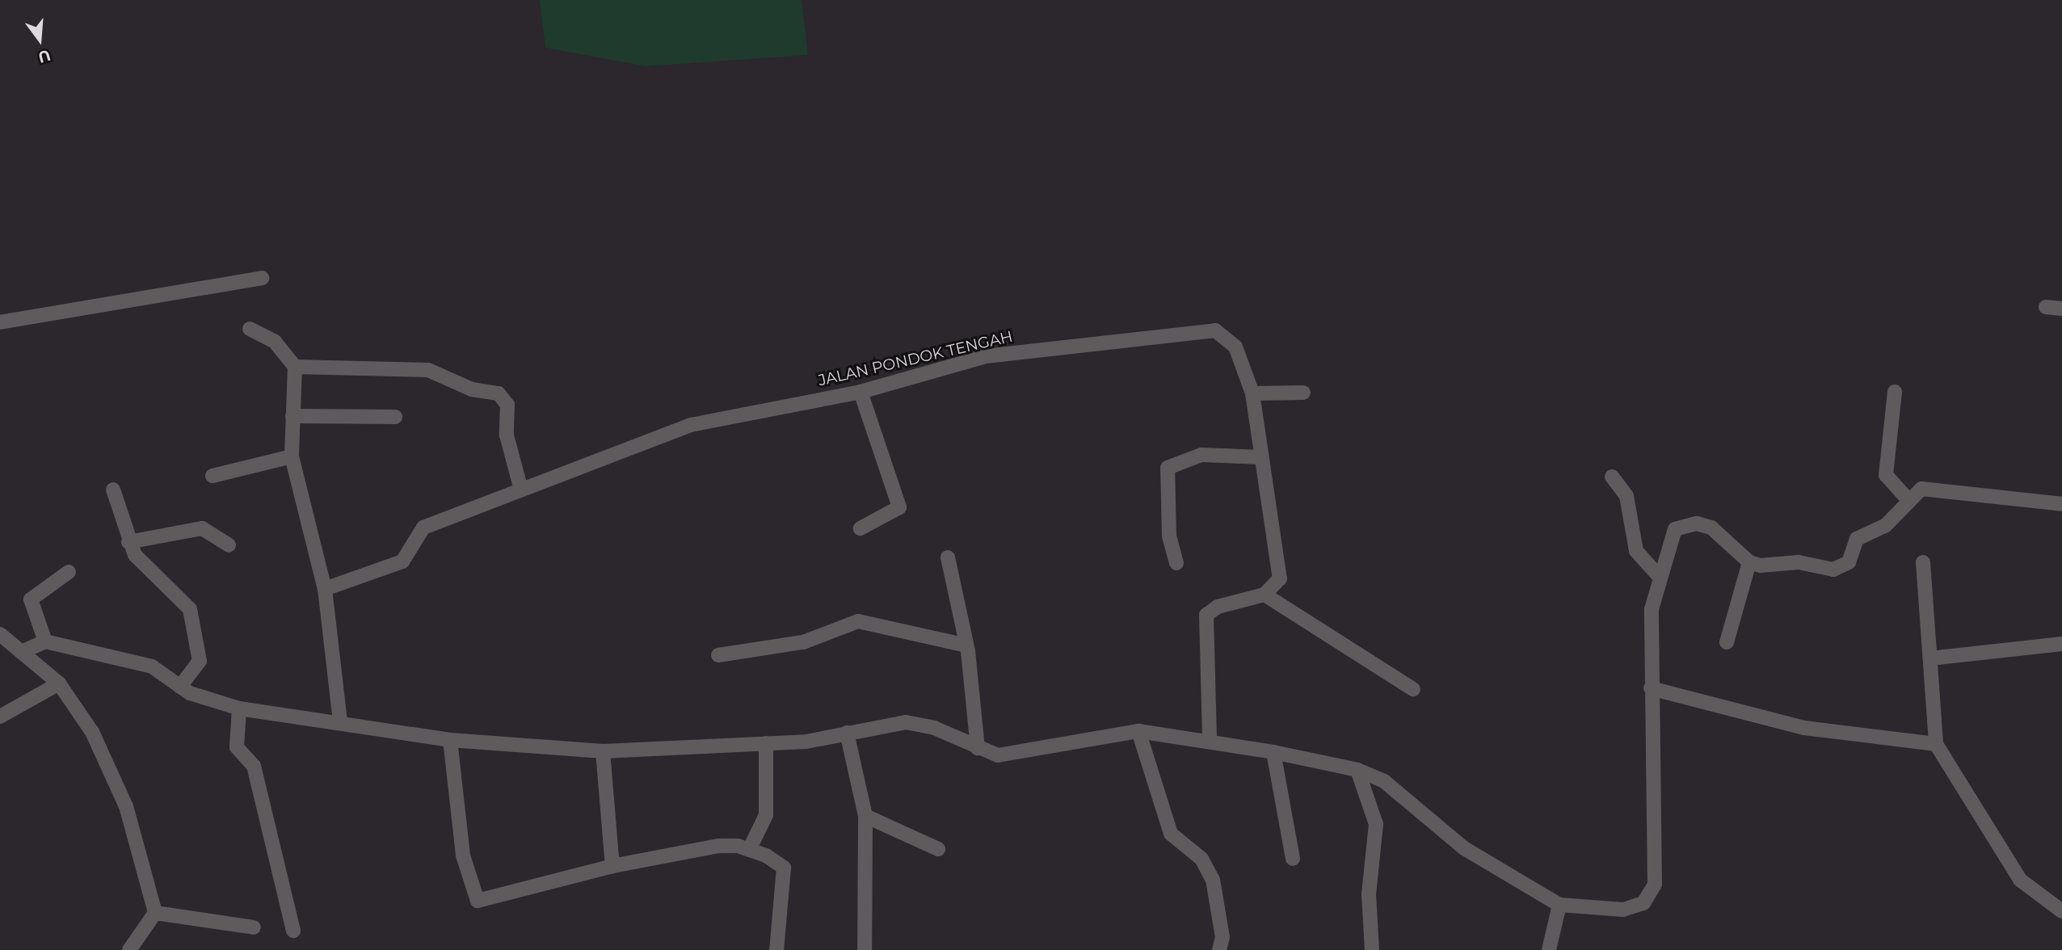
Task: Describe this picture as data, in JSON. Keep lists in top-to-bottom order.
{
  "streets": {
    "street": ["JALAN PONDOK TENGAH"]
  },
  "north": "bottom"
}
